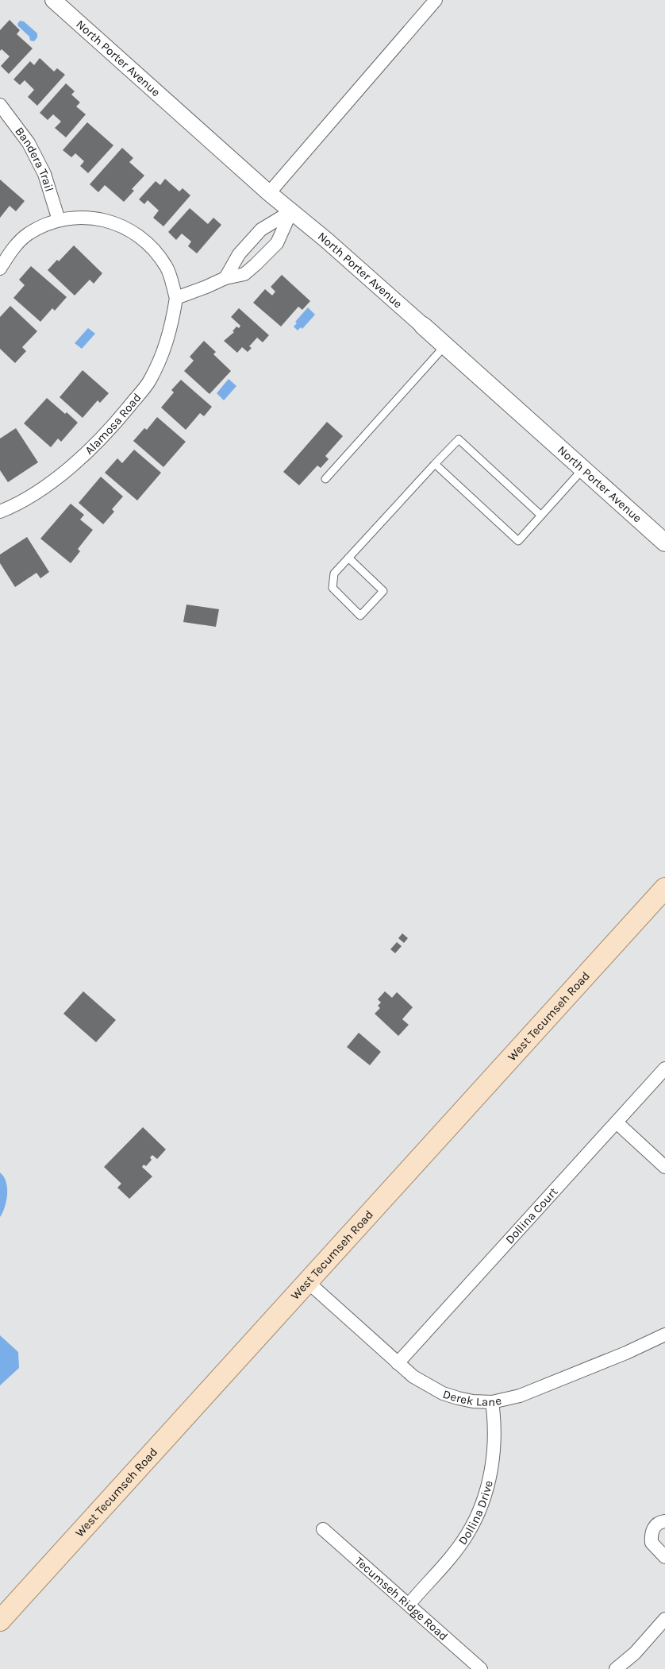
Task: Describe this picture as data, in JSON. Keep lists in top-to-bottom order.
{
  "streets": {
    "main road": ["North Porter Avenue", "West Tecumseh Road"],
    "street": [
      "Bandera Trail",
      "Alamosa Road",
      "Dollina Court",
      "Derek Lane",
      "Dollina Drive",
      "Tecumseh Ridge Road"
    ]
  },
  "crossings": [
    ["Bandera Trail", "Alamosa Road"],
    ["West Tecumseh Road", "Derek Lane"],
    ["Dollina Court", "Derek Lane"],
    ["Derek Lane", "Dollina Drive"],
    ["Dollina Drive", "Tecumseh Ridge Road"]
  ]
}
